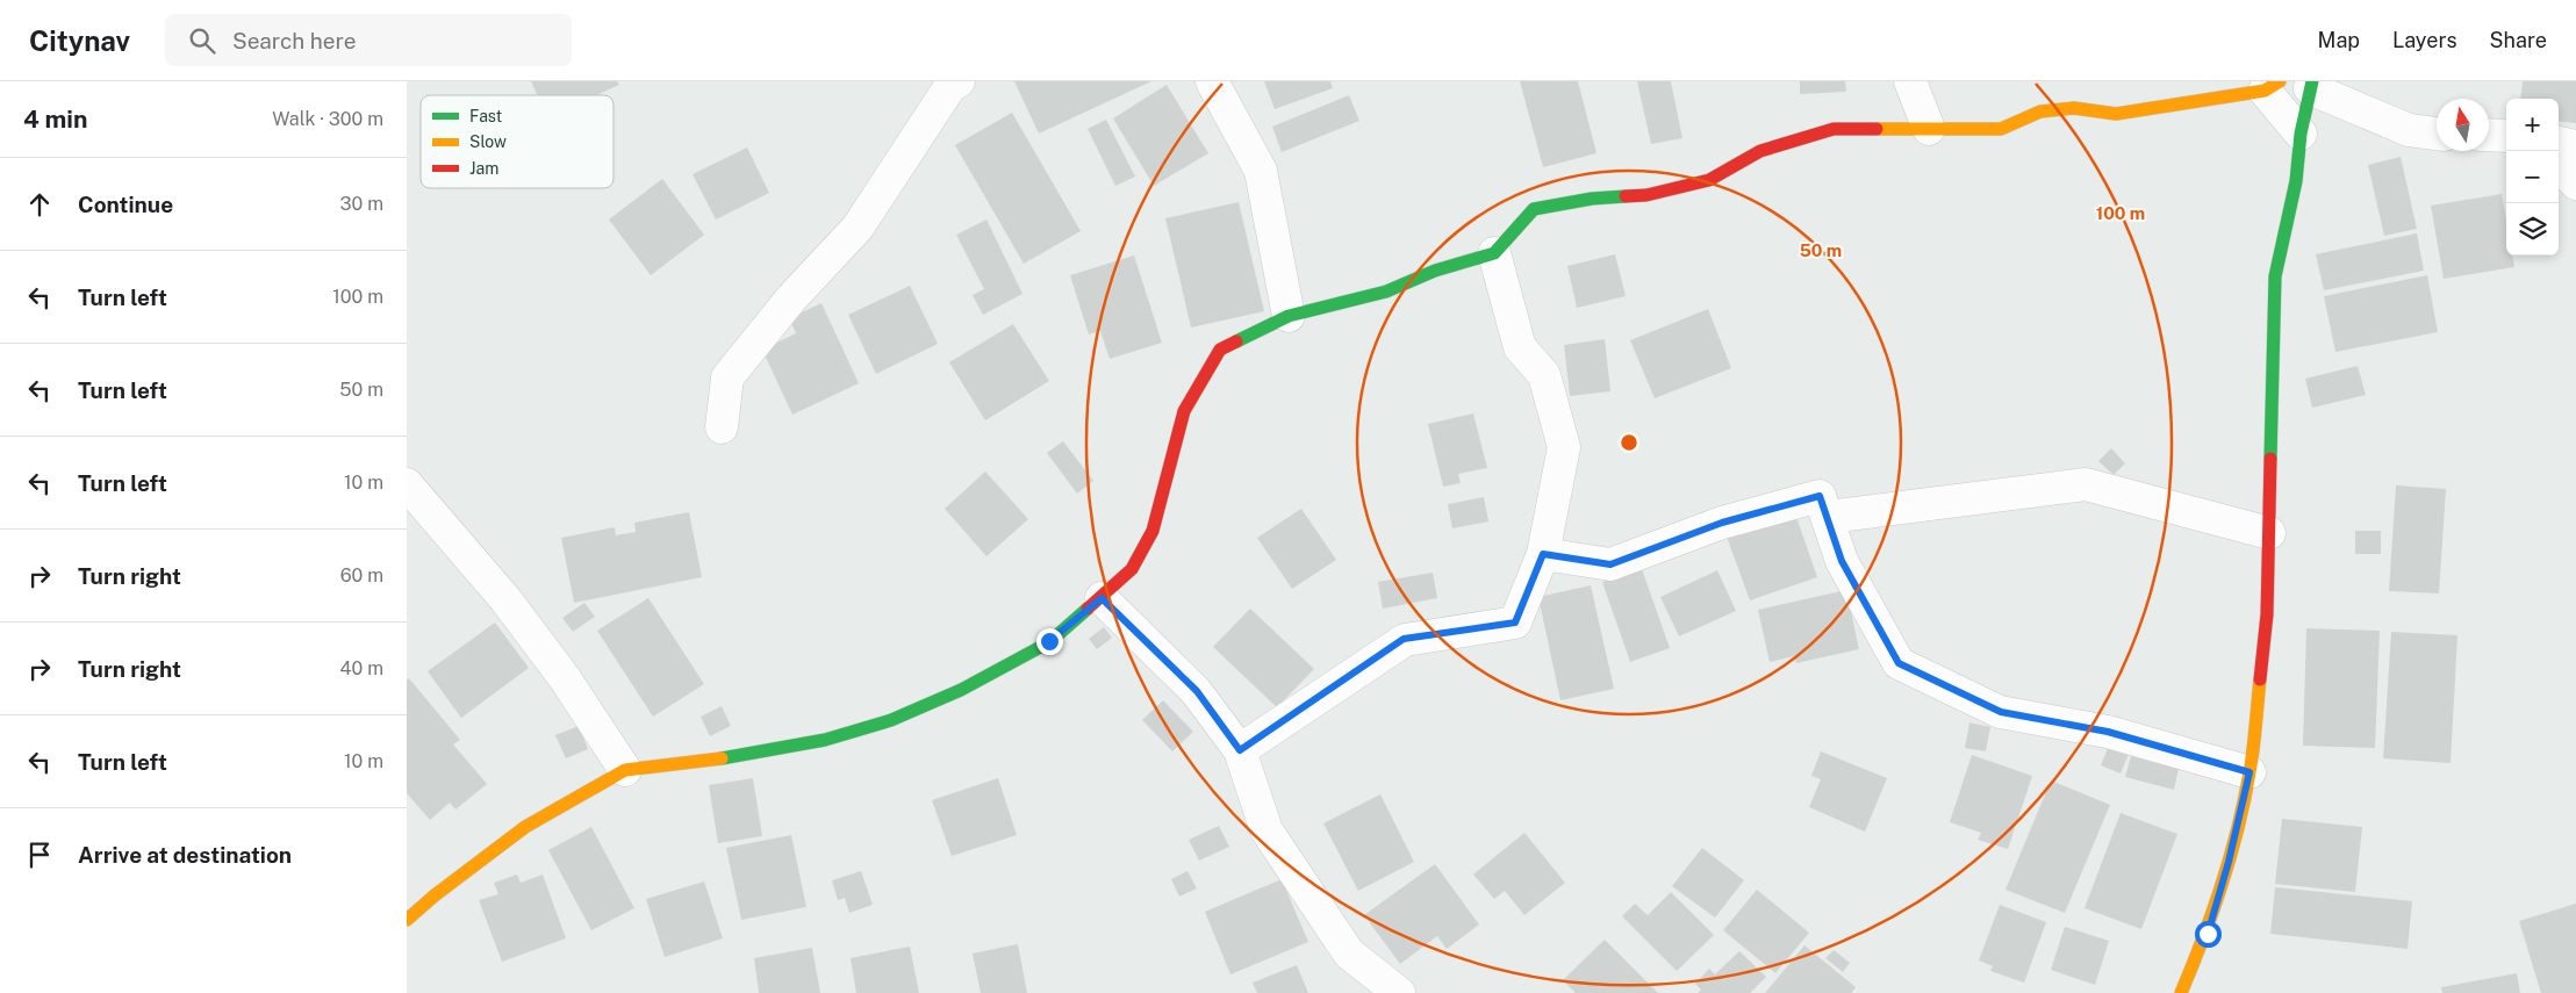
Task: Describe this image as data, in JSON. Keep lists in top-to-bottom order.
{
  "legend": ["Fast", "Slow", "Jam"],
  "north": "top",
  "page": {
    "header": "Citynav",
    "search": "Search here",
    "nav": ["Map", "Layers", "Share"],
    "heading": ["4 min", "Walk · 300 m"],
    "map_buttons": ["+", "−"],
    "list": [
      ["Continue", "30 m"],
      ["Turn left", "100 m"],
      ["Turn left", "50 m"],
      ["Turn left", "10 m"],
      ["Turn right", "60 m"],
      ["Turn right", "40 m"],
      ["Turn left", "10 m"],
      "Arrive at destination"
    ]
  },
  "rings": ["100 m", "50 m"]
}
